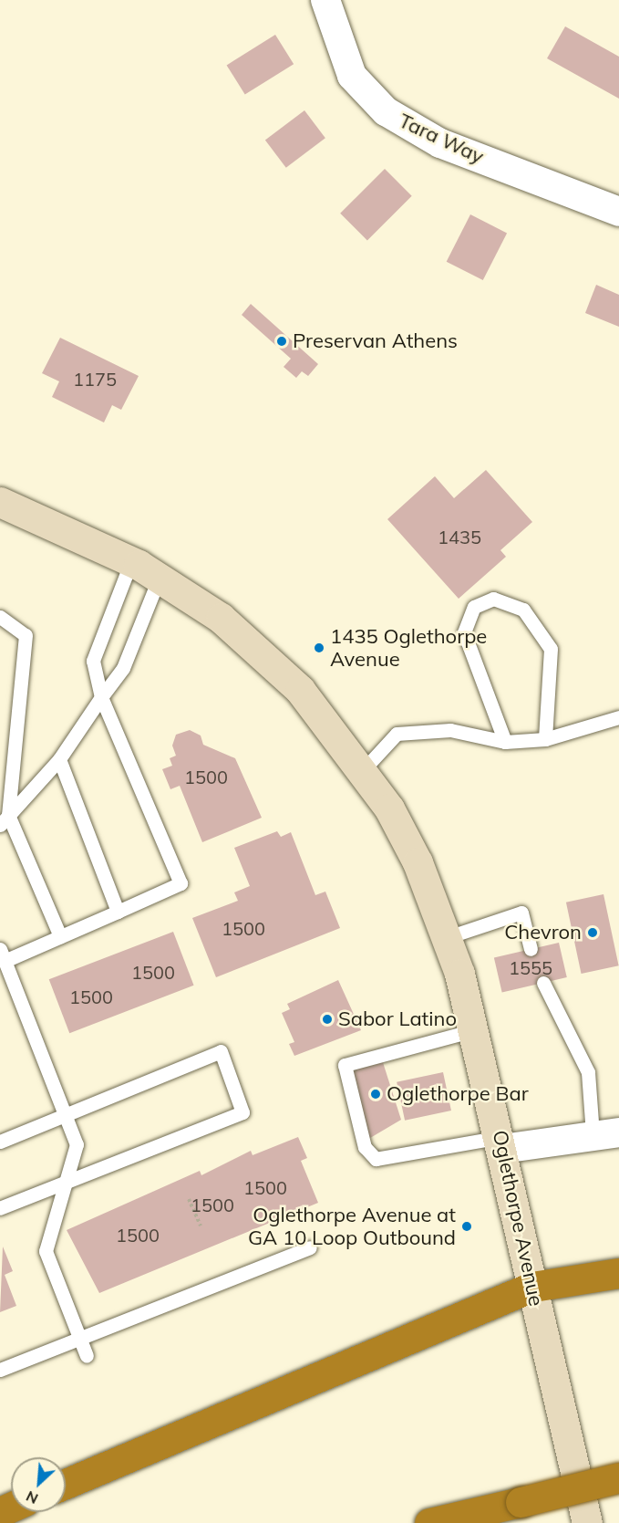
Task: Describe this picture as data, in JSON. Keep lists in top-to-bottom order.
{
  "streets": {
    "main road": ["Oglethorpe Avenue"],
    "street": ["Tara Way"]
  },
  "places": [
    "Preservan Athens",
    "1435 Oglethorpe Avenue",
    "Chevron",
    "Sabor Latino",
    "Oglethorpe Bar",
    "Oglethorpe Avenue at GA 10 Loop Outbound"
  ],
  "house_numbers": [
    "1175",
    "1435",
    "1500",
    "1500",
    "1555",
    "1500",
    "1500",
    "1500",
    "1500",
    "1500"
  ],
  "north": "bottom left"
}
